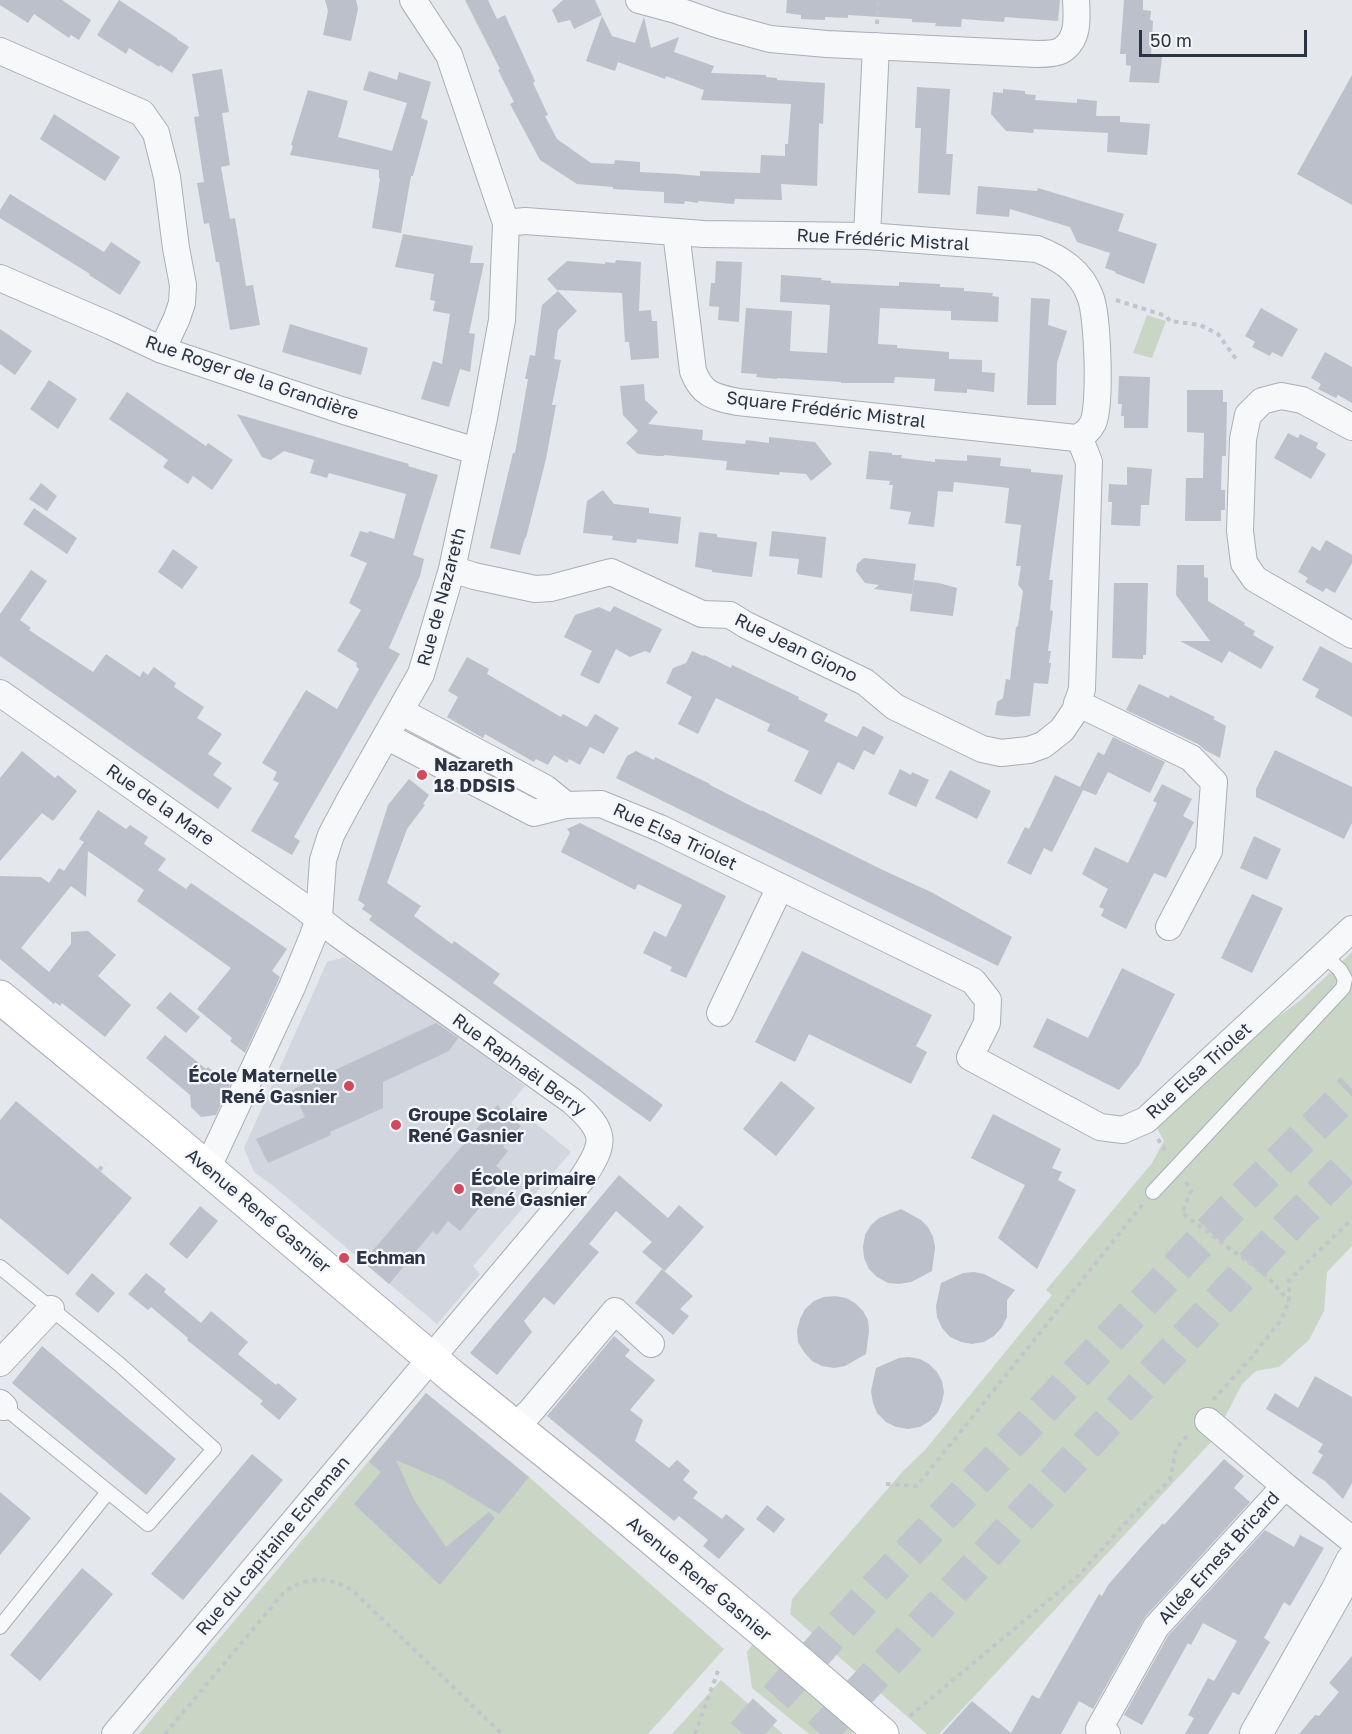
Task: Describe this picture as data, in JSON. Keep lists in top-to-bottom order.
{
  "streets": {
    "main road": ["Avenue René Gasnier"],
    "street": [
      "Rue Frédéric Mistral",
      "Rue Roger de la Grandière",
      "Square Frédéric Mistral",
      "Rue de Nazareth",
      "Rue Jean Giono",
      "Rue de la Mare",
      "Rue Elsa Triolet",
      "Rue Raphaël Berry",
      "Rue du capitaine Echeman",
      "Allée Ernest Bricard"
    ]
  },
  "crossings": [
    ["Rue Frédéric Mistral", "Square Frédéric Mistral"],
    ["Rue Frédéric Mistral", "Rue de Nazareth"],
    ["Rue Frédéric Mistral", "Rue Jean Giono"],
    ["Rue Roger de la Grandière", "Rue de Nazareth"],
    ["Square Frédéric Mistral", "Rue Jean Giono"],
    ["Rue de Nazareth", "Rue Jean Giono"],
    ["Rue de Nazareth", "Rue de la Mare"],
    ["Rue de Nazareth", "Rue Elsa Triolet"],
    ["Rue de Nazareth", "Rue Raphaël Berry"],
    ["Rue de Nazareth", "Avenue René Gasnier"],
    ["Rue de la Mare", "Rue Raphaël Berry"],
    ["Rue Raphaël Berry", "Avenue René Gasnier"],
    ["Rue Raphaël Berry", "Rue du capitaine Echeman"],
    ["Avenue René Gasnier", "Rue du capitaine Echeman"]
  ],
  "places": [
    "Nazareth 18 DDSIS",
    "École Maternelle René Gasnier",
    "Groupe Scolaire René Gasnier",
    "École primaire René Gasnier",
    "Echman"
  ],
  "scale_bar": "50 m"
}
